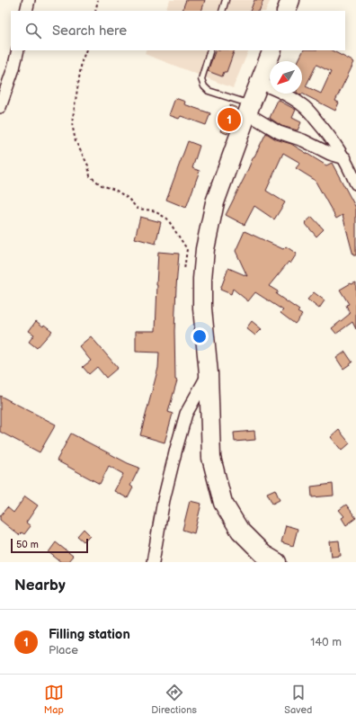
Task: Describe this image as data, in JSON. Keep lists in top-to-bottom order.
{
  "scale_bar": "50 m",
  "north": "bottom left",
  "page": {
    "search": "Search here",
    "pins": "1",
    "scale": "50 m",
    "heading": "Nearby",
    "list": [
      {
        "mark": "1",
        "name": "Filling station",
        "note": "Place",
        "value": "140 m"
      }
    ],
    "nav": ["Map", "Directions", "Saved"]
  }
}
